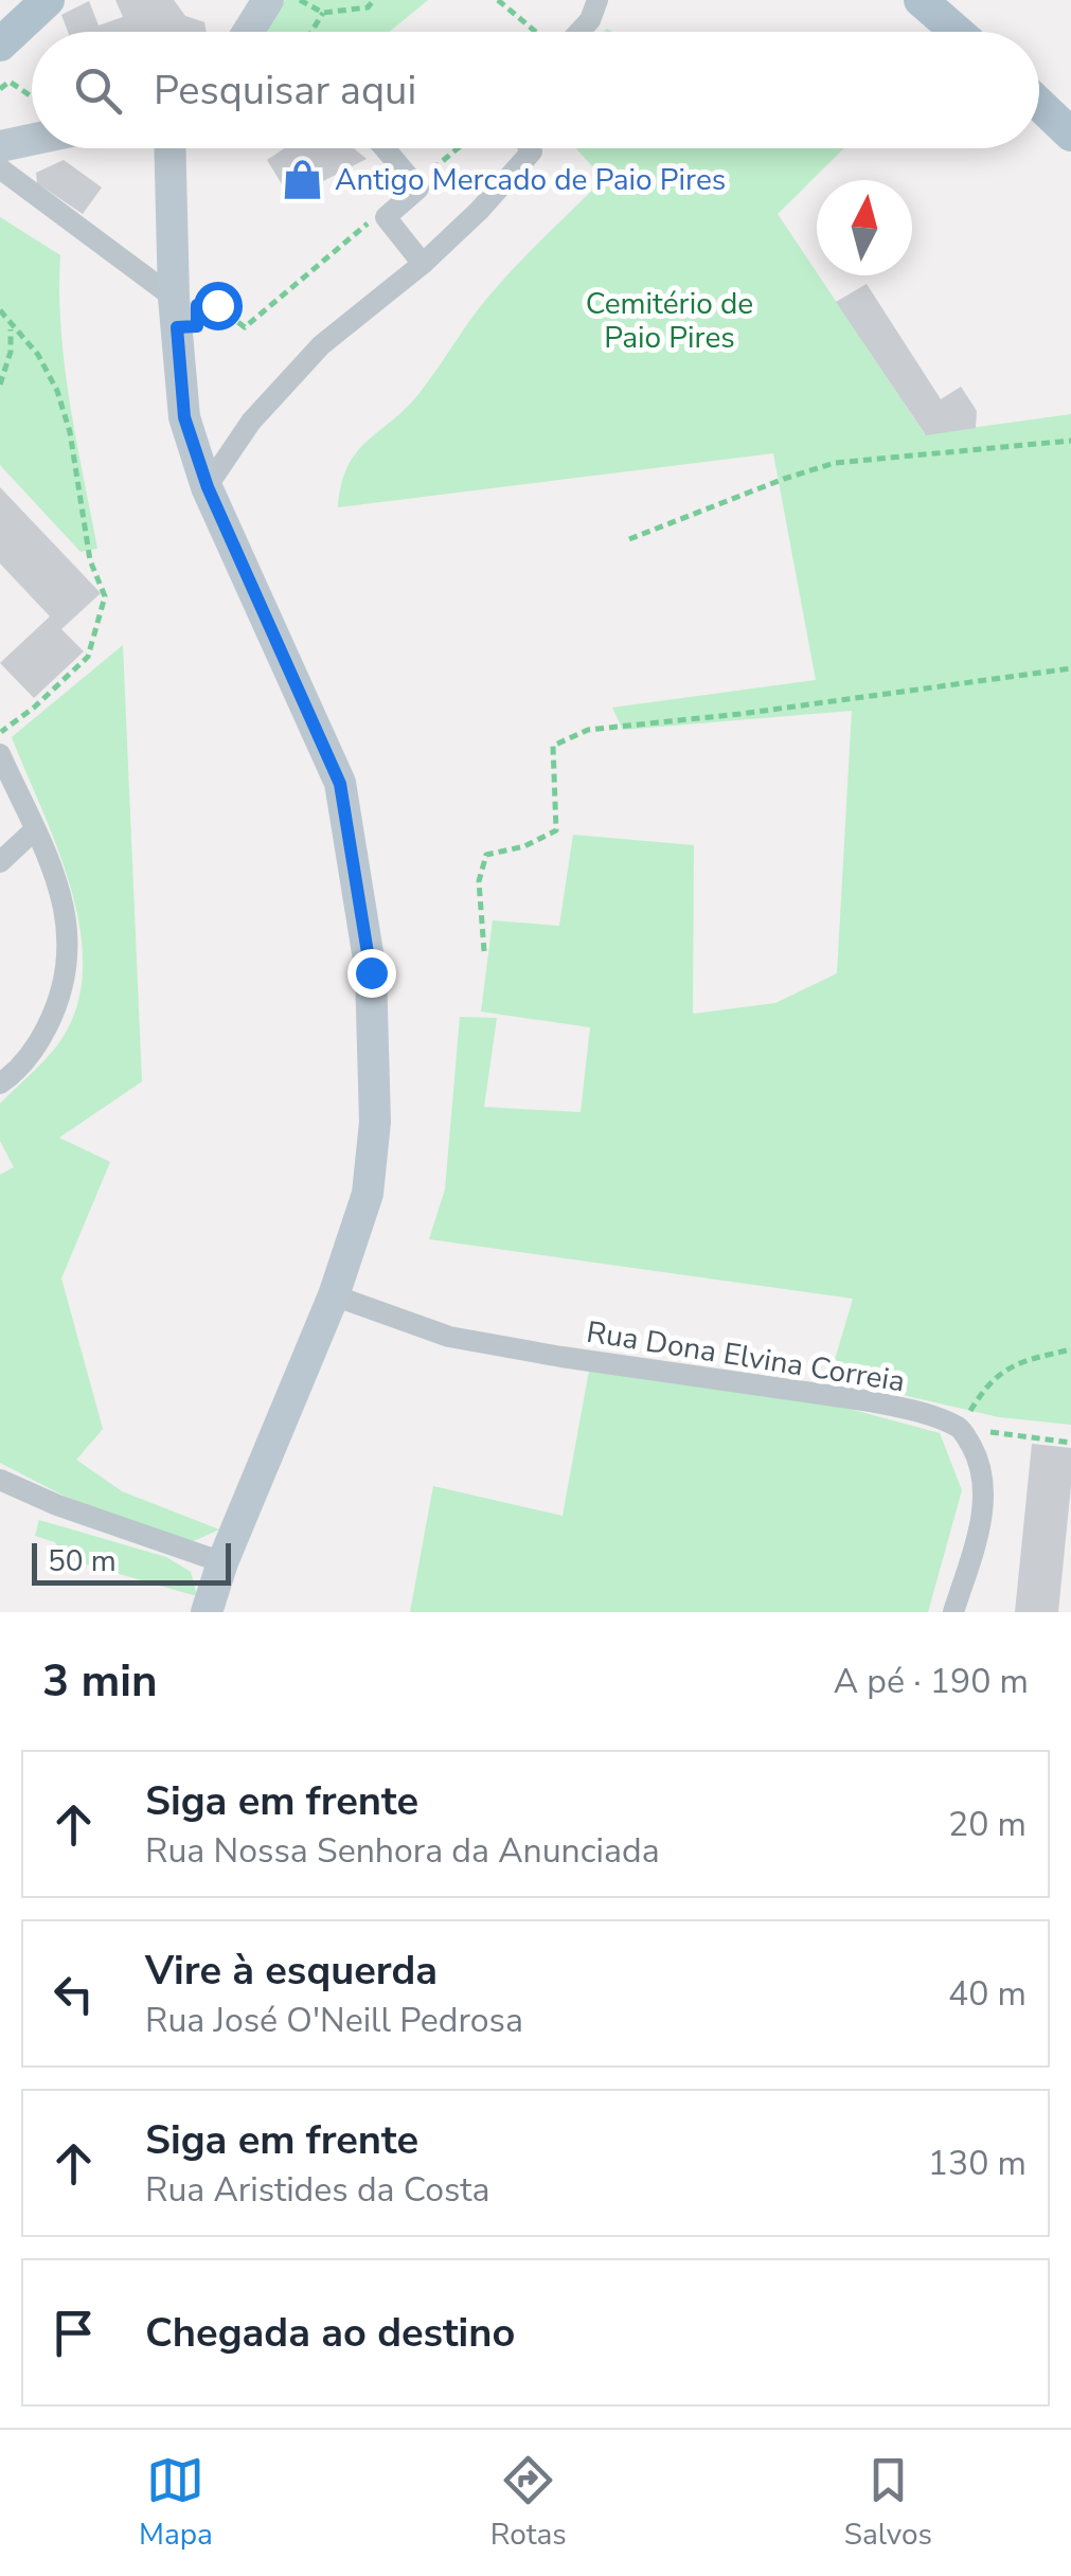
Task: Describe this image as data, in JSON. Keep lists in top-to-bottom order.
{
  "streets": {
    "street": ["Rua Dona Elvina Correia"]
  },
  "parks": ["Cemitério de Paio Pires"],
  "places": {
    "shop": ["Antigo Mercado de Paio Pires"]
  },
  "scale_bar": "50 m",
  "north": "top",
  "page": {
    "search": "Pesquisar aqui",
    "scale": "50 m",
    "heading": ["3 min", "A pé · 190 m"],
    "list": [
      ["Siga em frente", "Rua Nossa Senhora da Anunciada", "20 m"],
      ["Vire à esquerda", "Rua José O'Neill Pedrosa", "40 m"],
      ["Siga em frente", "Rua Aristides da Costa", "130 m"],
      "Chegada ao destino"
    ],
    "nav": ["Mapa", "Rotas", "Salvos"]
  }
}
